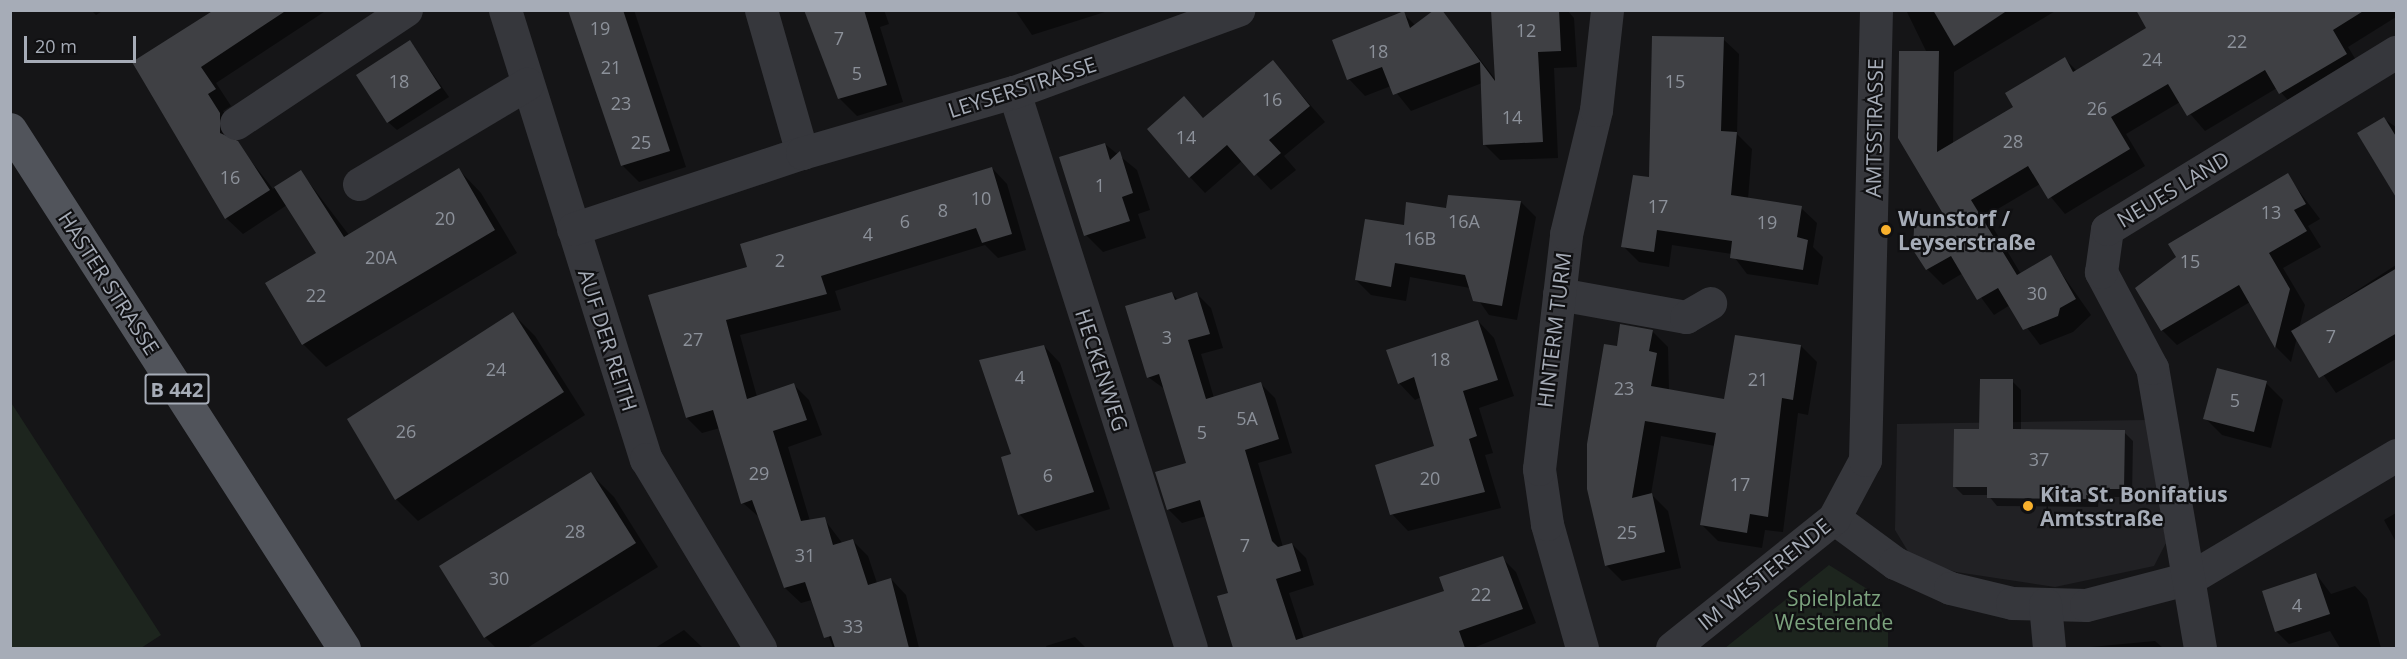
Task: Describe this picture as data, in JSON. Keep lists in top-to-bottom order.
{
  "streets": {
    "main road": ["HASTER STRASSE", "B 442"],
    "street": [
      "LEYSERSTRASSE",
      "AMTSSTRASSE",
      "NEUES LAND",
      "HINTERM TURM",
      "AUF DER REITH",
      "HECKENWEG",
      "IM WESTERENDE"
    ]
  },
  "crossings": [
    ["LEYSERSTRASSE", "AUF DER REITH"],
    ["LEYSERSTRASSE", "HECKENWEG"],
    ["AMTSSTRASSE", "IM WESTERENDE"]
  ],
  "parks": ["Spielplatz Westerende"],
  "places": ["Wunstorf / Leyserstraße", "Kita St. Bonifatius Amtsstraße"],
  "house_numbers": [
    "19",
    "12",
    "7",
    "22",
    "18",
    "24",
    "21",
    "5",
    "18",
    "15",
    "16",
    "23",
    "26",
    "14",
    "14",
    "28",
    "25",
    "16",
    "1",
    "10",
    "17",
    "8",
    "13",
    "20",
    "6",
    "16A",
    "19",
    "4",
    "16B",
    "20A",
    "2",
    "15",
    "30",
    "22",
    "7",
    "3",
    "27",
    "18",
    "24",
    "4",
    "21",
    "23",
    "5",
    "5A",
    "26",
    "5",
    "37",
    "29",
    "6",
    "20",
    "17",
    "28",
    "25",
    "7",
    "31",
    "30",
    "22",
    "4",
    "33"
  ],
  "scale_bar": "20 m"
}
